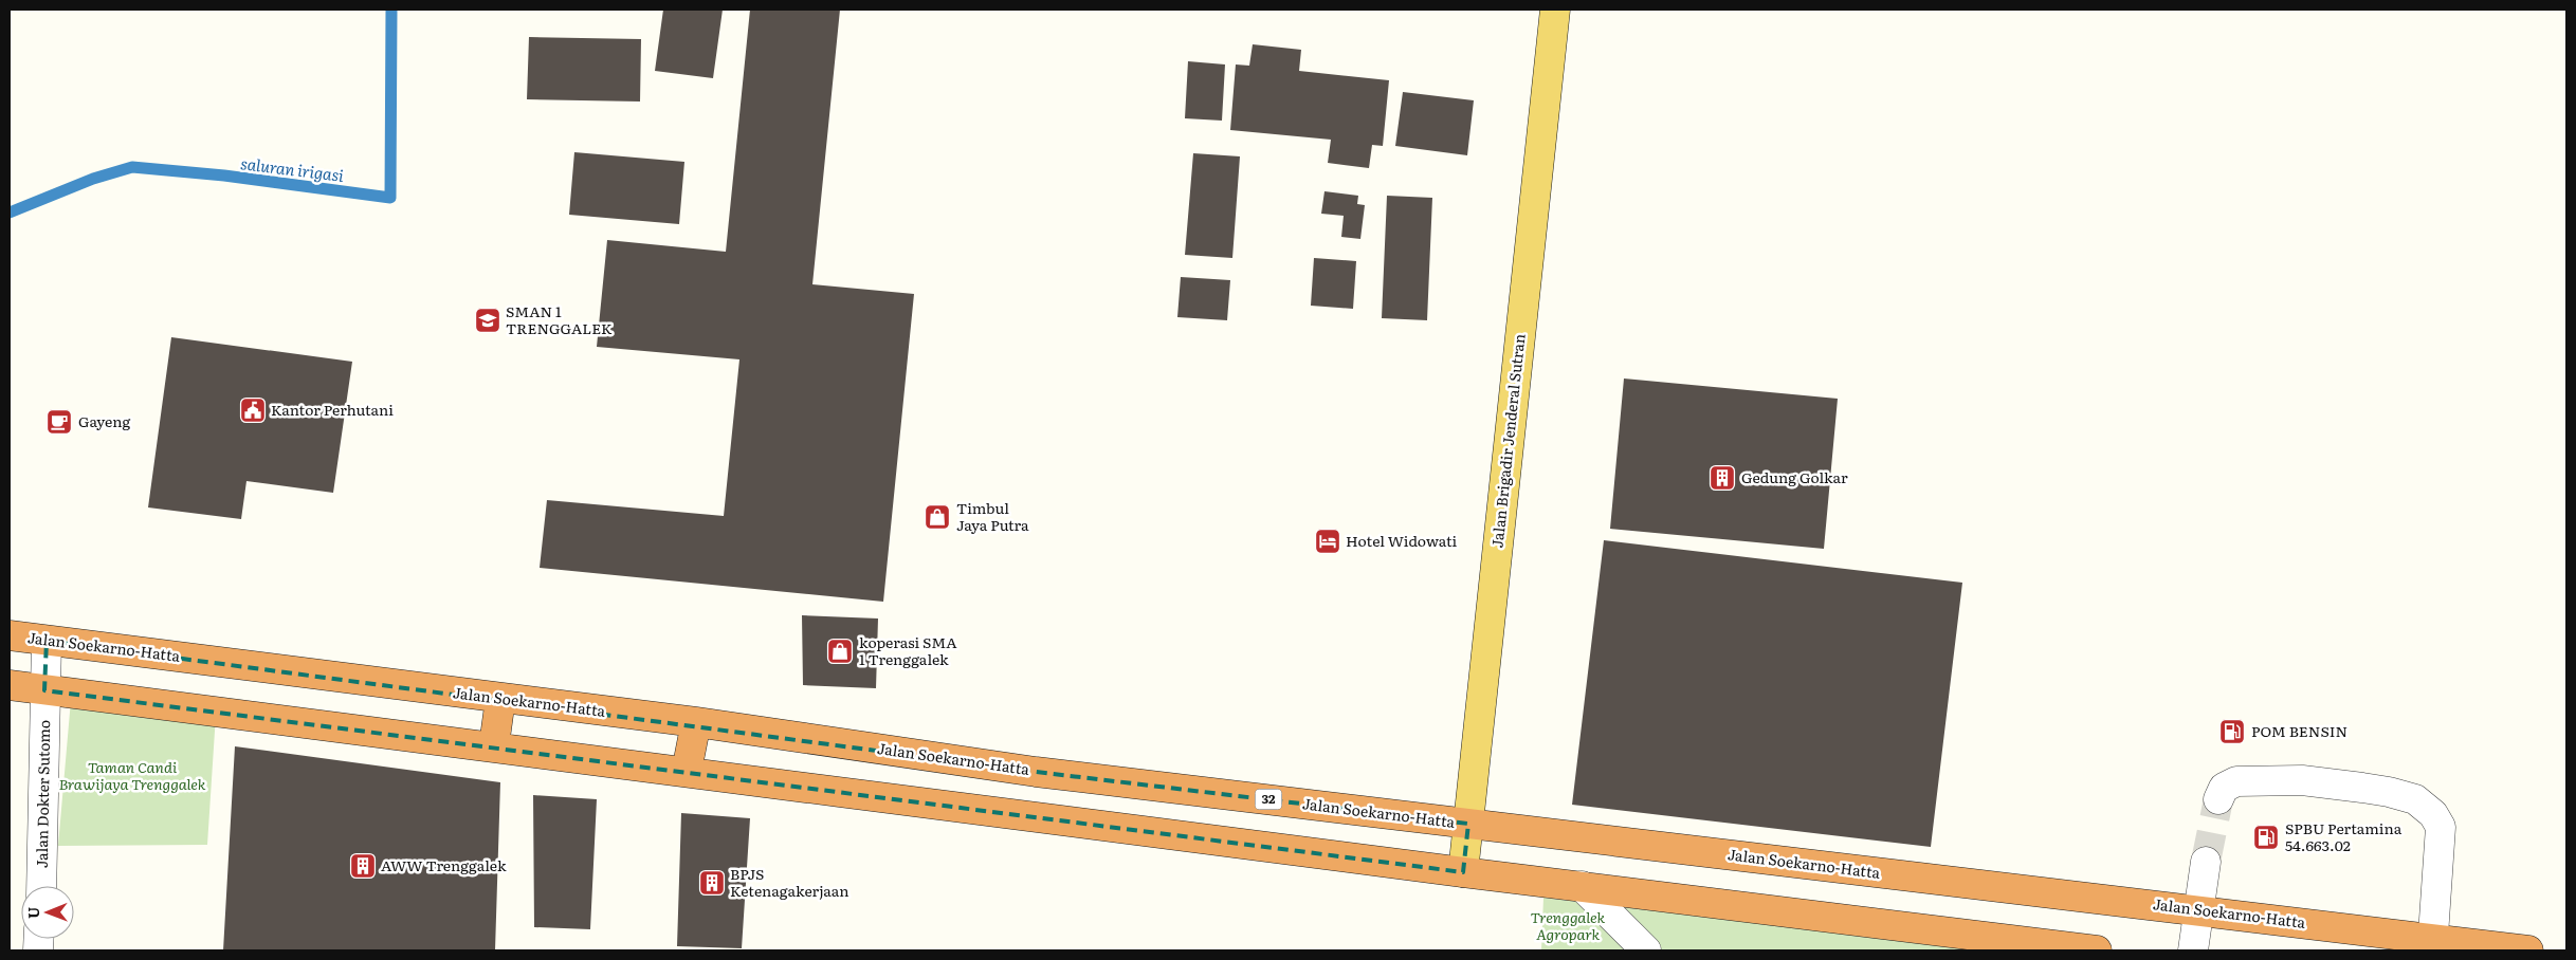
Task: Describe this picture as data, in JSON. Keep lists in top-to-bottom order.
{
  "streets": {
    "highway": ["Jalan Soekarno-Hatta", "32"],
    "main road": ["Jalan Brigadir Jenderal Sutran"],
    "street": ["Jalan Dokter Sutomo"]
  },
  "crossings": [
    ["Jalan Brigadir Jenderal Sutran", "Jalan Soekarno-Hatta"],
    ["Jalan Soekarno-Hatta", "Jalan Dokter Sutomo"]
  ],
  "water": ["saluran irigasi"],
  "parks": ["Taman Candi Brawijaya Trenggalek", "Trenggalek Agropark"],
  "places": {
    "school or university": ["SMAN 1 TRENGGALEK"],
    "public building": ["Kantor Perhutani"],
    "cafe": ["Gayeng"],
    "building": ["Gedung Golkar", "AWW Trenggalek", "BPJS Ketenagakerjaan"],
    "shop": ["Timbul Jaya Putra", "koperasi SMA 1 Trenggalek"],
    "hotel": ["Hotel Widowati"],
    "fuel station": ["POM BENSIN", "SPBU Pertamina 54.663.02"]
  },
  "north": "left"
}
